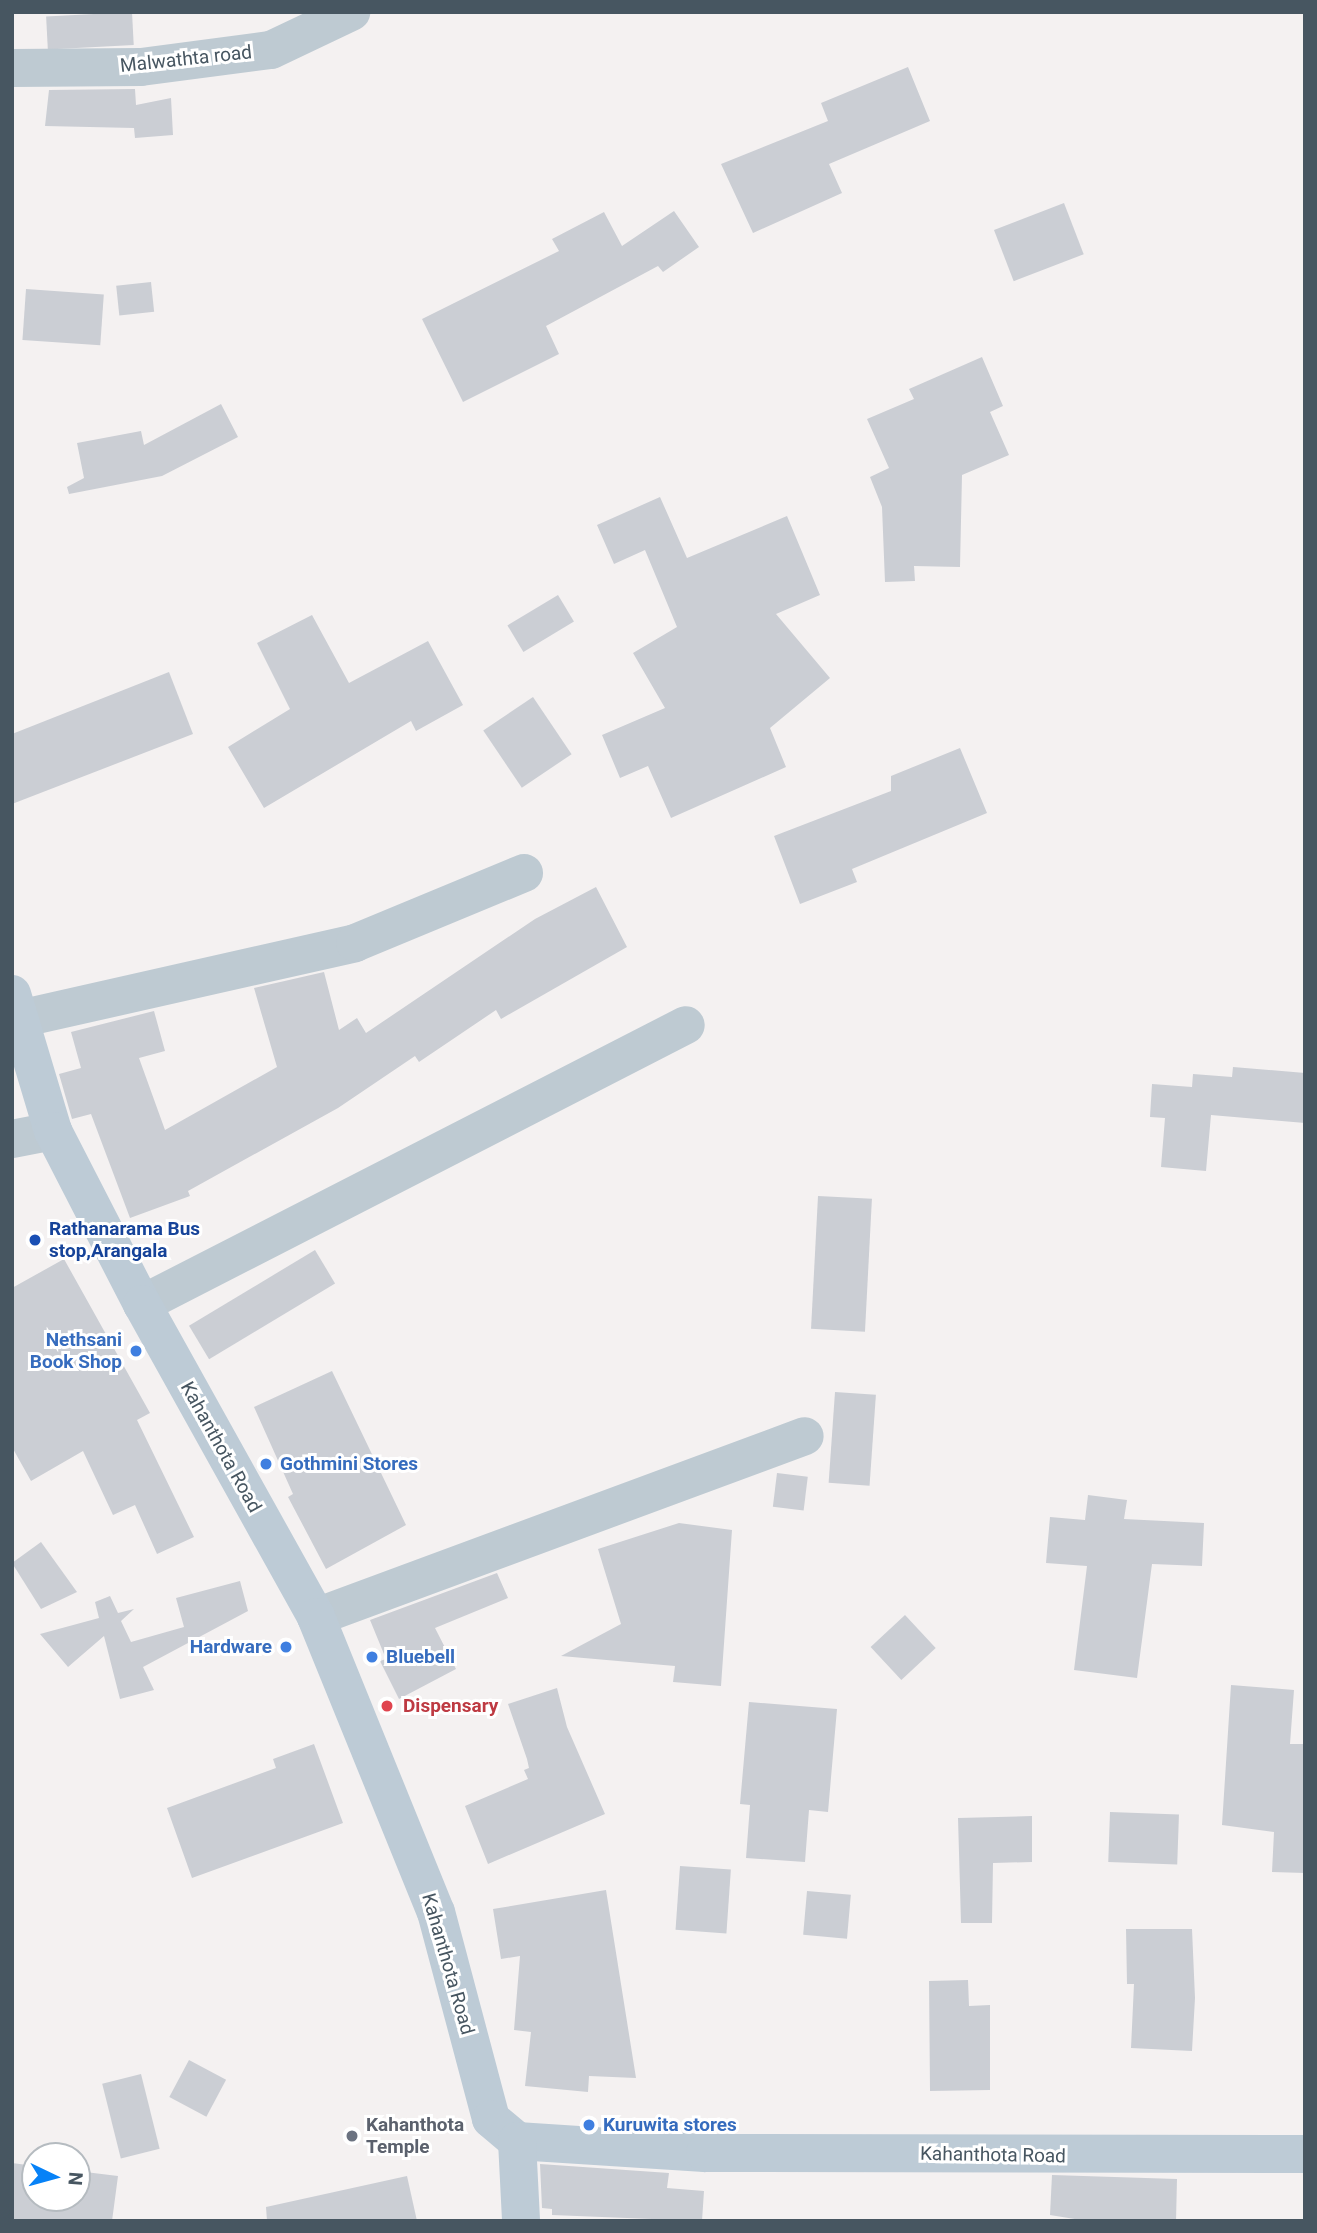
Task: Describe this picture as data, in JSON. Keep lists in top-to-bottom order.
{
  "streets": {
    "main road": ["Kahanthota Road"],
    "street": ["Malwathta road"]
  },
  "places": [
    "Rathanarama Bus stop,Arangala",
    "Nethsani Book Shop",
    "Gothmini Stores",
    "Hardware",
    "Bluebell",
    "Dispensary",
    "Kuruwita stores",
    "Kahanthota Temple"
  ],
  "north": "right"
}
